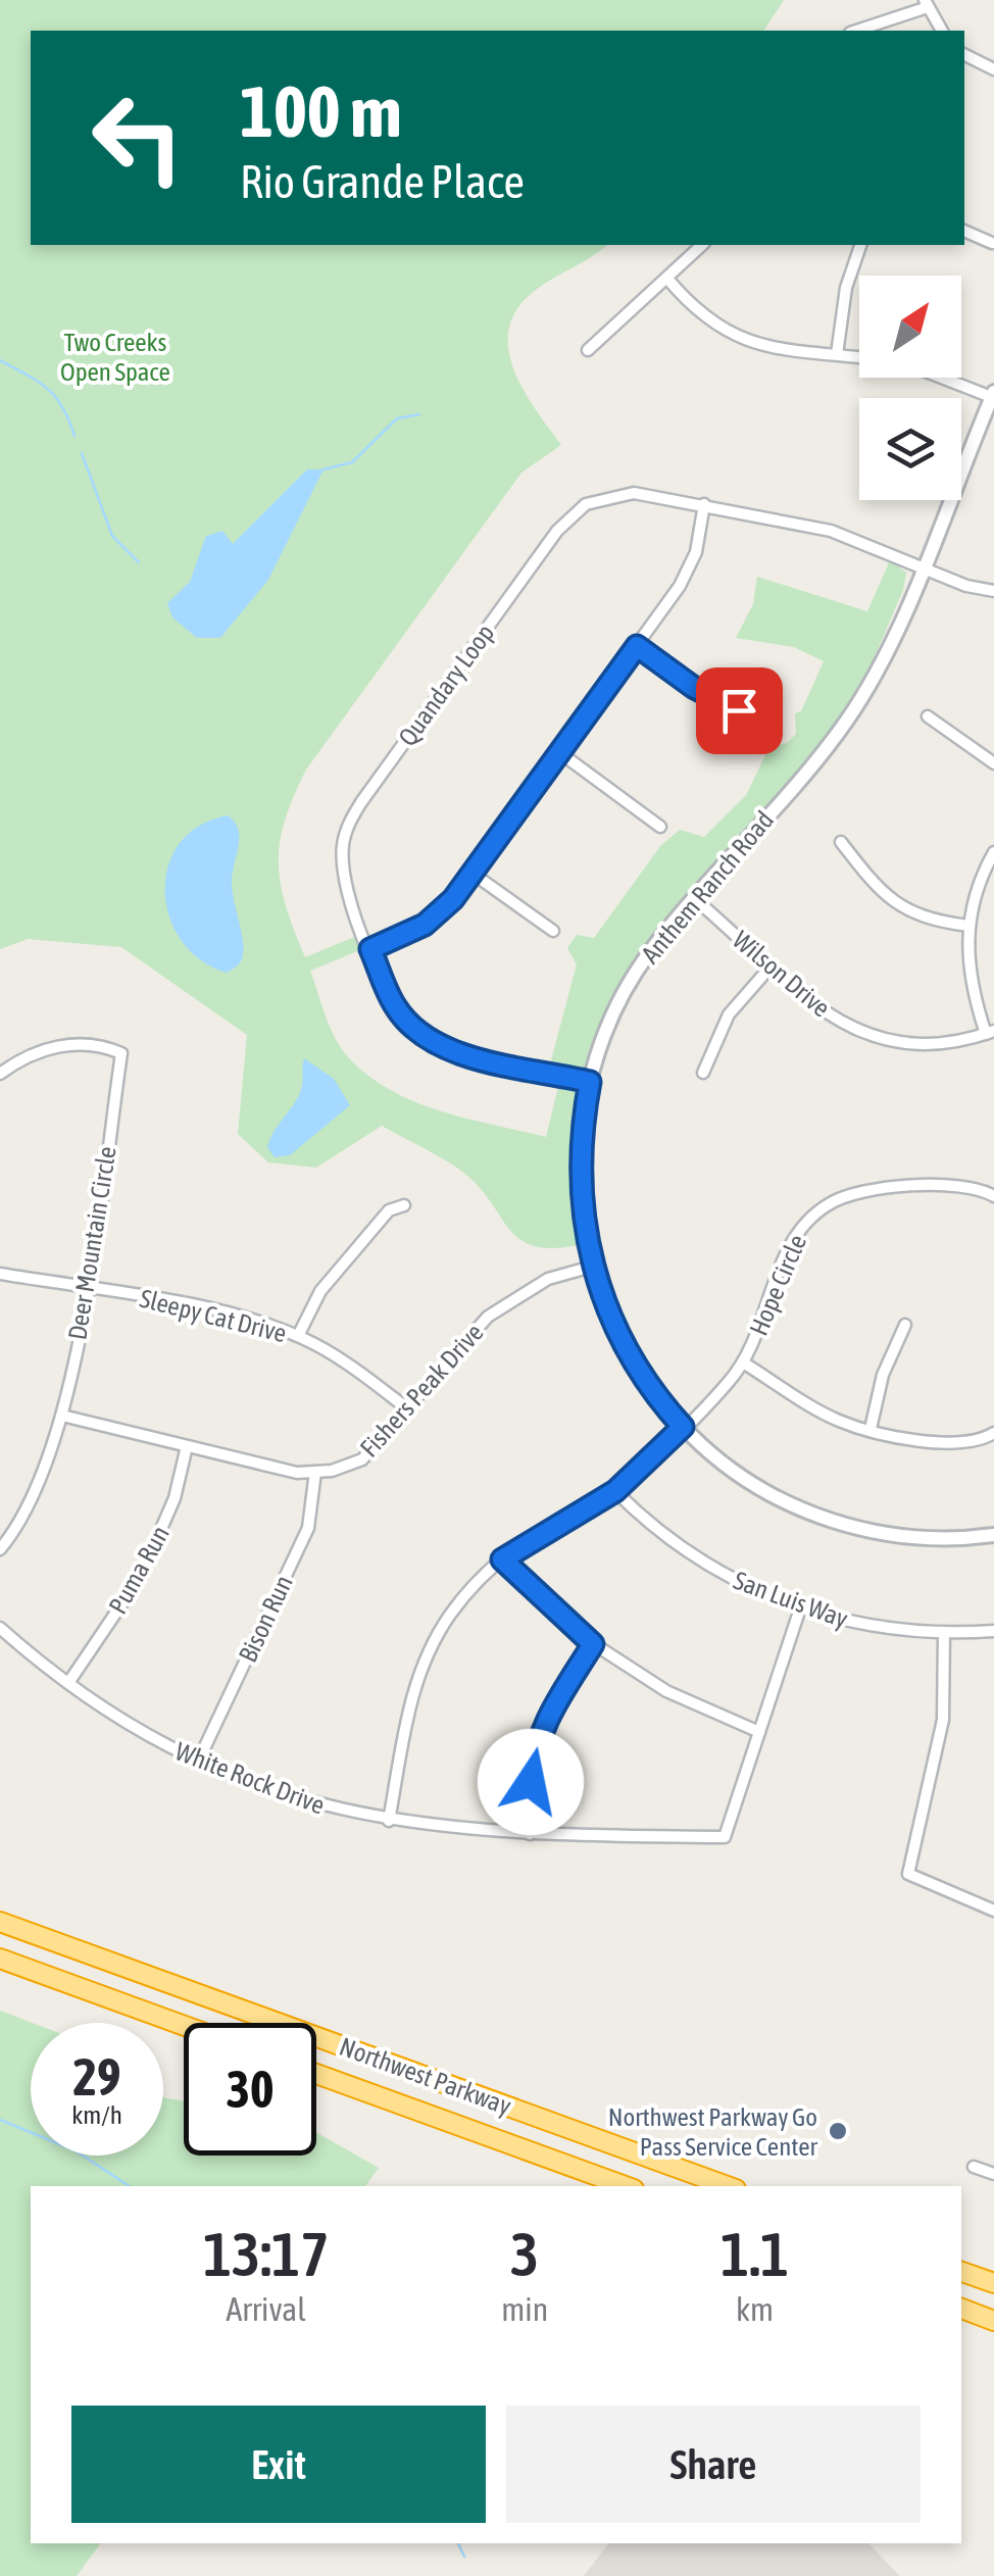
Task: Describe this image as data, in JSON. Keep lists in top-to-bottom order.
{
  "streets": {
    "highway": ["Northwest Parkway"],
    "street": [
      "Quandary Loop",
      "Anthem Ranch Road",
      "Wilson Drive",
      "Deer Mountain Circle",
      "Hope Circle",
      "Sleepy Cat Drive",
      "Fishers Peak Drive",
      "Puma Run",
      "San Luis Way",
      "Bison Run",
      "White Rock Drive"
    ]
  },
  "crossings": [
    ["Quandary Loop", "Anthem Ranch Road"],
    ["Anthem Ranch Road", "Wilson Drive"],
    ["Anthem Ranch Road", "Hope Circle"],
    ["Anthem Ranch Road", "Fishers Peak Drive"],
    ["Deer Mountain Circle", "Sleepy Cat Drive"],
    ["Deer Mountain Circle", "Fishers Peak Drive"],
    ["Hope Circle", "San Luis Way"],
    ["Hope Circle", "White Rock Drive"],
    ["Sleepy Cat Drive", "Fishers Peak Drive"],
    ["Fishers Peak Drive", "Puma Run"],
    ["Fishers Peak Drive", "Bison Run"],
    ["Puma Run", "White Rock Drive"],
    ["San Luis Way", "White Rock Drive"],
    ["Bison Run", "White Rock Drive"]
  ],
  "parks": ["Two Creeks Open Space"],
  "places": ["Northwest Parkway Go Pass Service Center"],
  "north": "top right",
  "page": {
    "turn": ["100 m", "Rio Grande Place"],
    "speed": "29 km/h",
    "limit": "30",
    "eta": [
      "13:17",
      "Arrival",
      "3",
      "min",
      "1.1",
      "km"
    ],
    "buttons": ["Exit", "Share"]
  }
}
